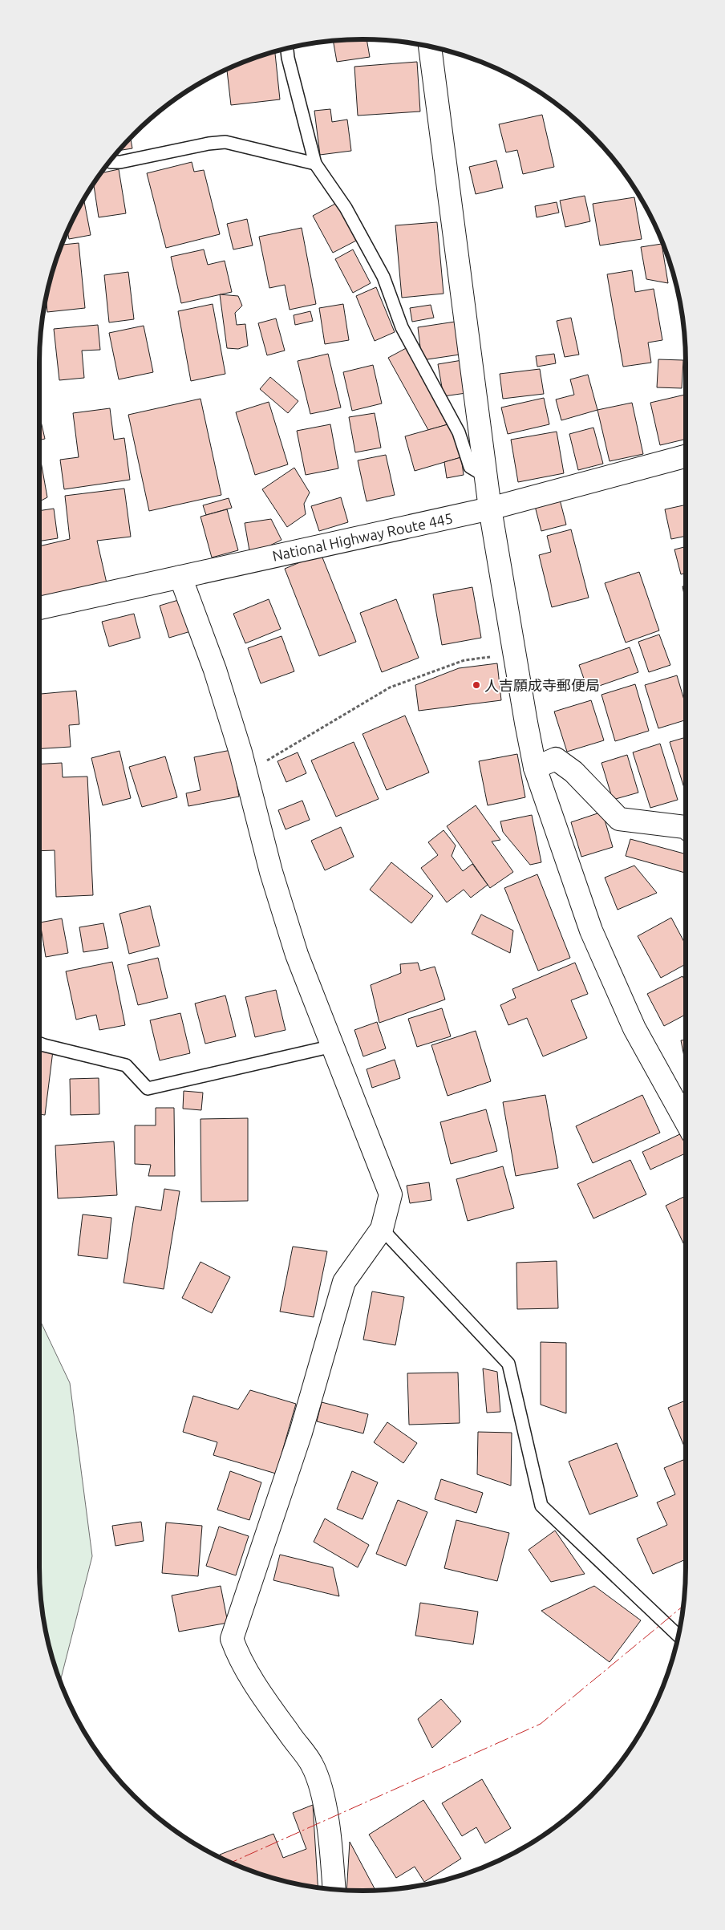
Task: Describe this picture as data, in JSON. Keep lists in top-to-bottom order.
{
  "streets": {
    "main road": ["National Highway Route 445"]
  },
  "places": ["人吉願成寺郵便局"]
}
